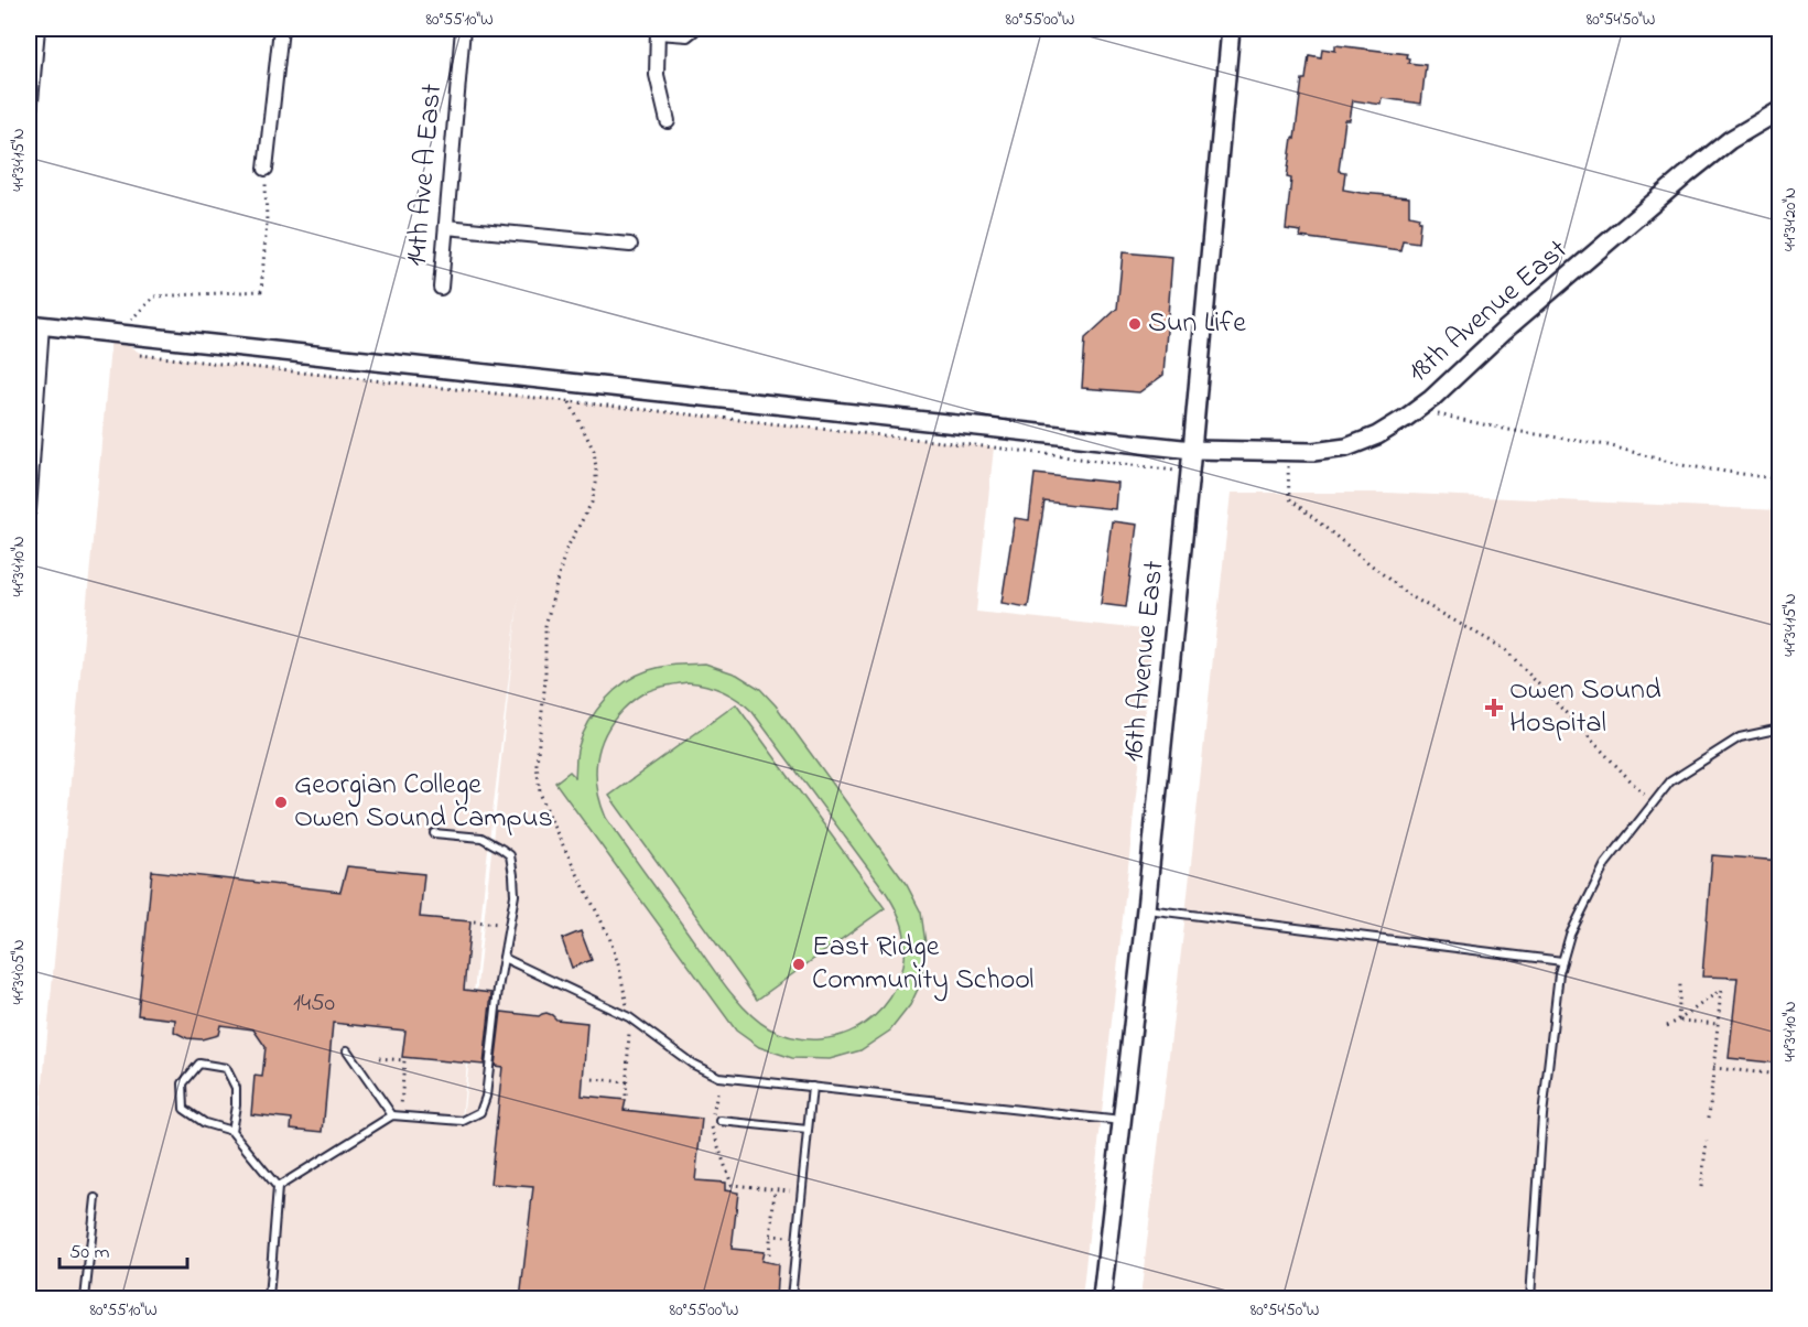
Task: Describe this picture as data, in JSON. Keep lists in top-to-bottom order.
{
  "streets": {
    "street": ["14th Ave A East", "18th Avenue East", "16th Avenue East"]
  },
  "crossings": [
    ["18th Avenue East", "16th Avenue East"]
  ],
  "places": {
    "other": ["Sun Life", "Georgian College Owen Sound Campus", "East Ridge Community School"],
    "health": ["Owen Sound Hospital"]
  },
  "house_numbers": ["1450"],
  "scale_bar": "50 m",
  "coordinates": [
    "80°55'10\"W",
    "80°55'00\"W",
    "80°54'50\"W",
    "44°34'15\"N",
    "44°34'20\"N",
    "44°34'10\"N",
    "44°34'05\"N"
  ]
}
